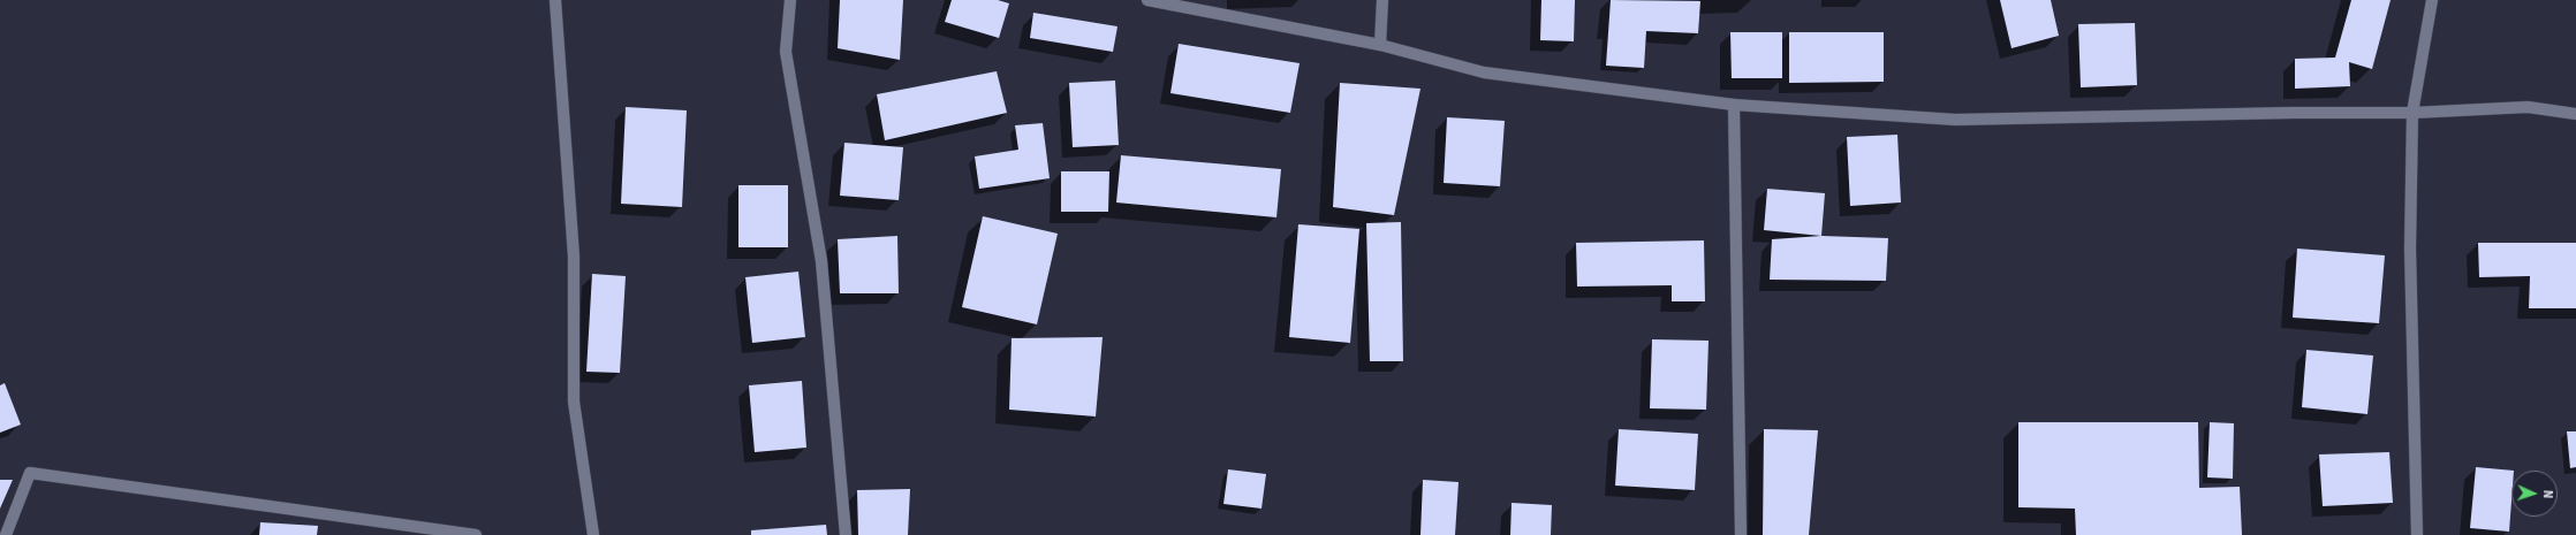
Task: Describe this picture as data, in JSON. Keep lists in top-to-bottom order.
{
  "north": "right"
}
